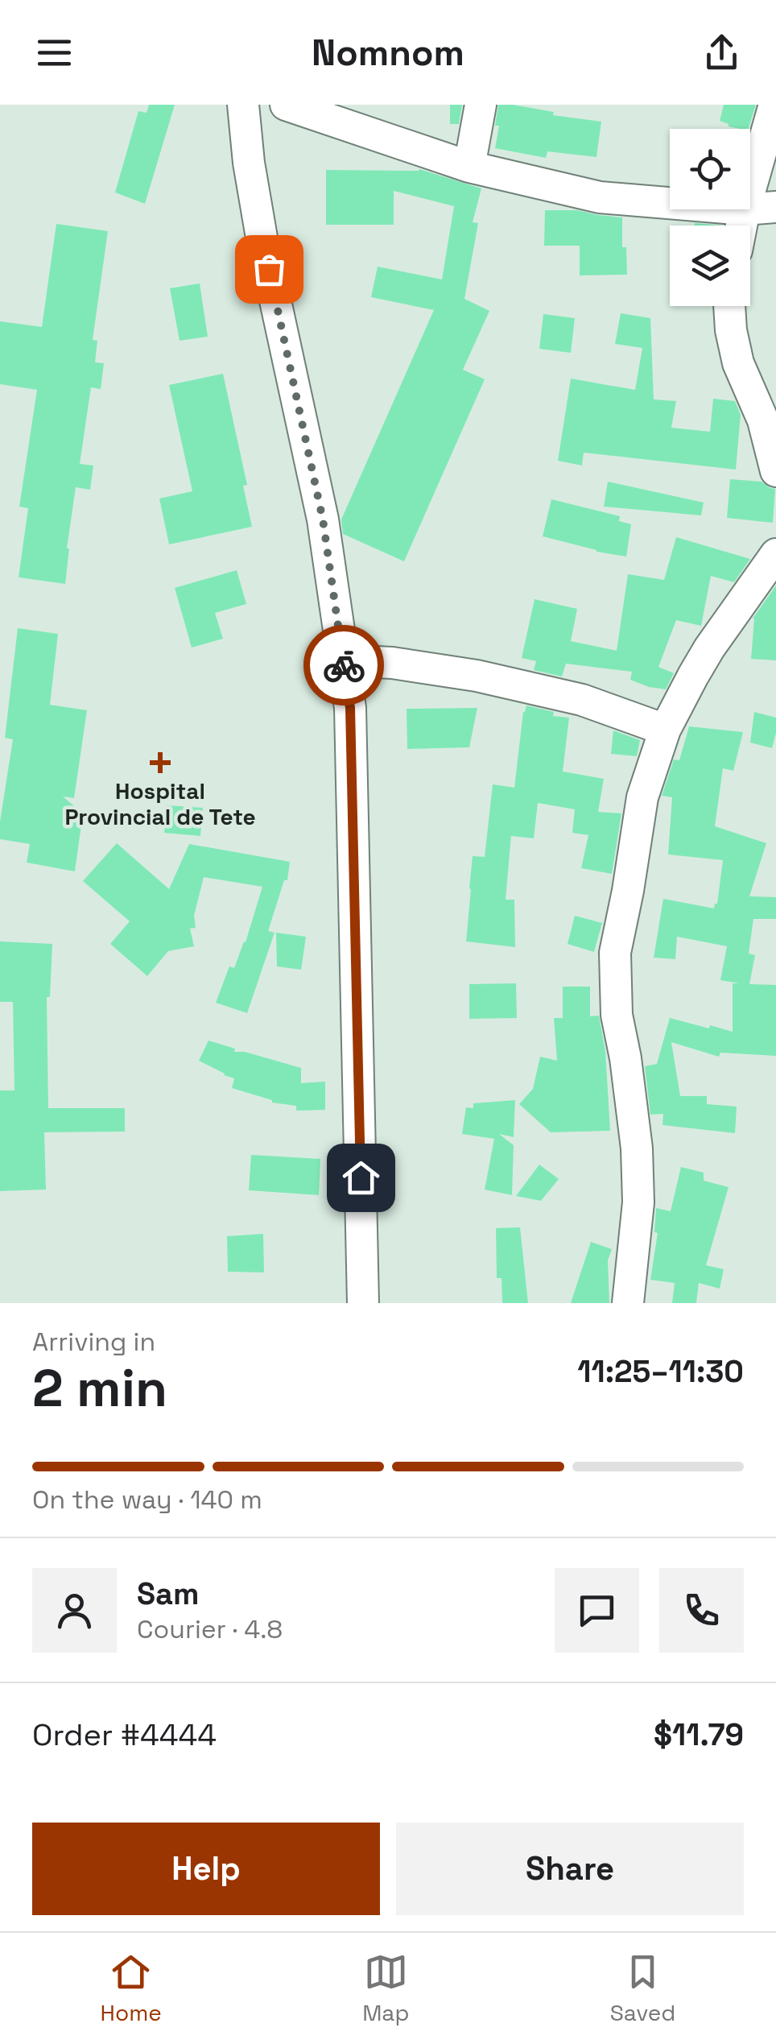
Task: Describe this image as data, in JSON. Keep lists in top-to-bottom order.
{
  "places": {
    "health": ["Hospital Provincial de Tete"]
  },
  "page": {
    "header": "Nomnom",
    "heading": ["2 min", "Arriving in", "11:25–11:30"],
    "panel": [
      "Sam",
      "Courier · 4.8",
      "Order #4444",
      "$11.79"
    ],
    "bar": "On the way · 140 m",
    "buttons": ["Help", "Share"],
    "tabs": ["Home", "Map", "Saved"]
  }
}
